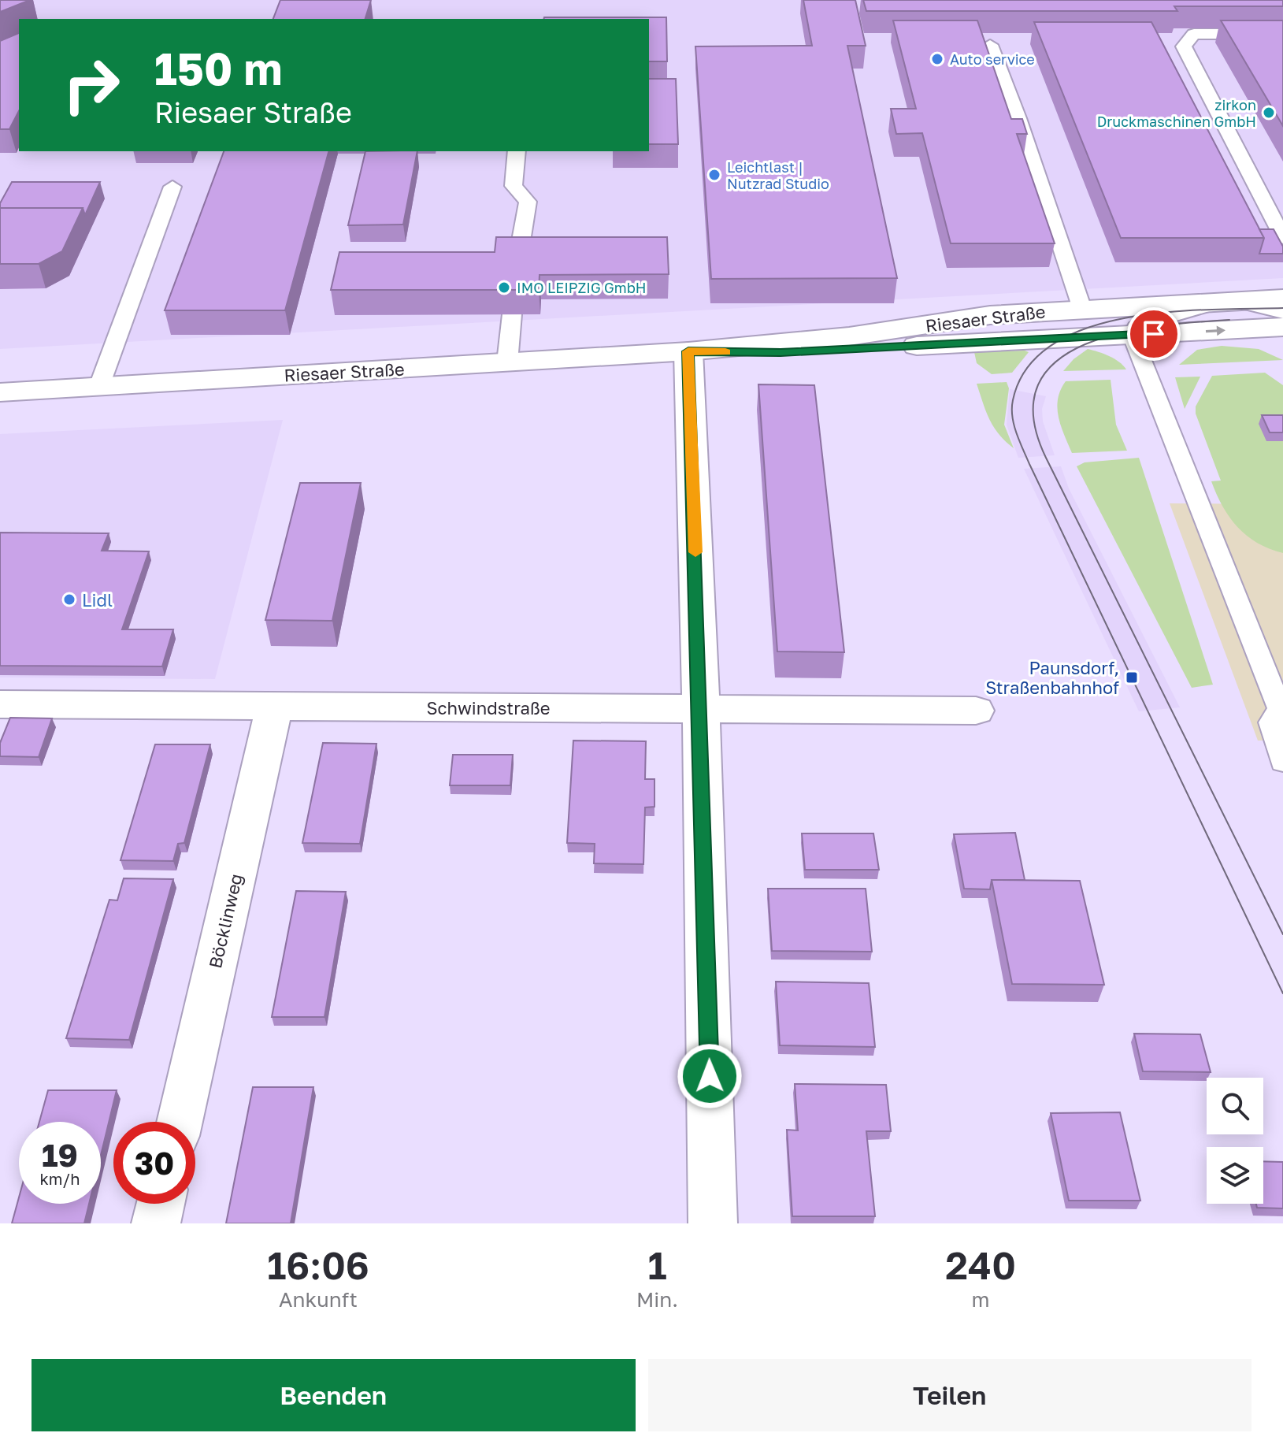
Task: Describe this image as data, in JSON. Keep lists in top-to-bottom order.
{
  "streets": {
    "street": ["Riesaer Straße", "Schwindstraße", "Böcklinweg"]
  },
  "crossings": [
    ["Schwindstraße", "Böcklinweg"]
  ],
  "places": {
    "other": [
      "Auto service",
      "zirkon Druckmaschinen GmbH",
      "Leichtlast | Nutzrad Studio",
      "IMO LEIPZIG GmbH",
      "Lidl"
    ],
    "transit": ["Paunsdorf, Straßenbahnhof"]
  },
  "page": {
    "turn": ["150 m", "Riesaer Straße"],
    "speed": "19 km/h",
    "limit": "30",
    "eta": [
      "16:06",
      "Ankunft",
      "1",
      "Min.",
      "240",
      "m"
    ],
    "buttons": ["Beenden", "Teilen"]
  }
}
